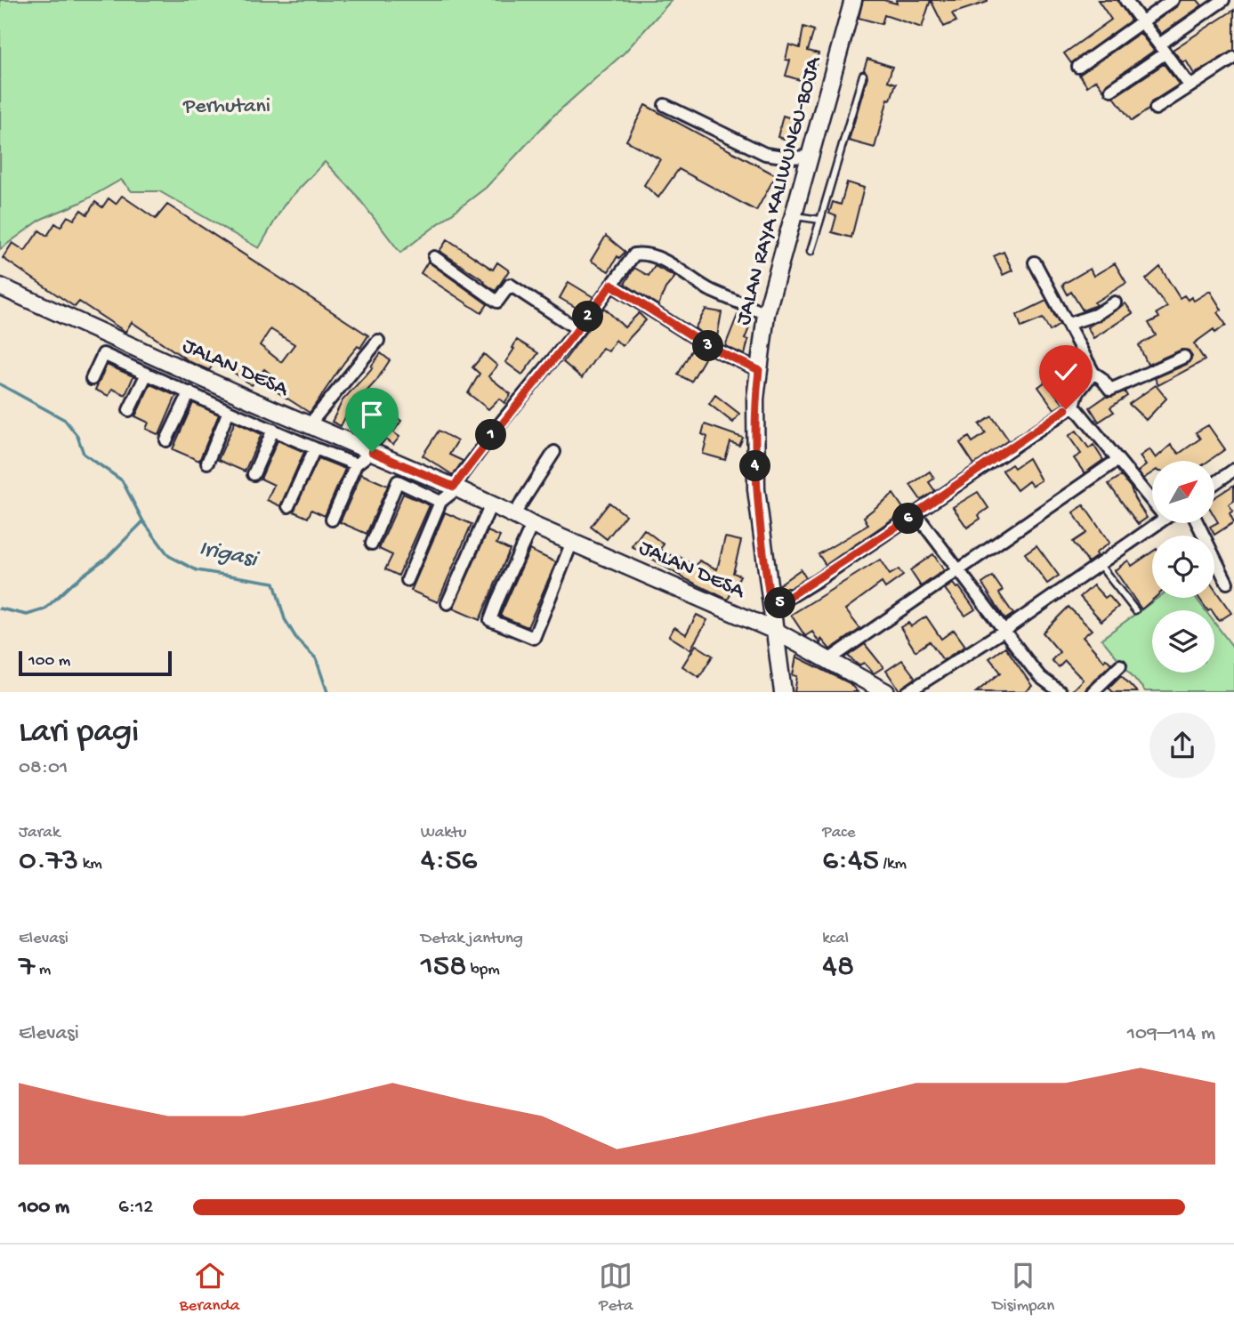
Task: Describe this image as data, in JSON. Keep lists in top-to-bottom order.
{
  "streets": {
    "street": ["JALAN RAYA KALIWUNGU-BOJA", "JALAN DESA"]
  },
  "crossings": [
    ["JALAN RAYA KALIWUNGU-BOJA", "JALAN DESA"]
  ],
  "water": ["Irigasi"],
  "parks": ["Perhutani"],
  "scale_bar": "100 m",
  "north": "top right",
  "page": {
    "pins": [
      "2",
      "3",
      "1",
      "4",
      "6",
      "5"
    ],
    "scale": "100 m",
    "heading": ["Lari pagi", "08:01"],
    "stats": [
      ["Jarak", "0.73 km"],
      ["Waktu", "4:56"],
      ["Pace", "6:45 /km"],
      ["Elevasi", "7 m"],
      ["Detak jantung", "158 bpm"],
      ["kcal", "48"]
    ],
    "chart": ["Elevasi", "109–114 m"],
    "list": [
      {
        "name": "100 m",
        "note": "6:12"
      }
    ],
    "tabs": ["Beranda", "Peta", "Disimpan"]
  }
}
